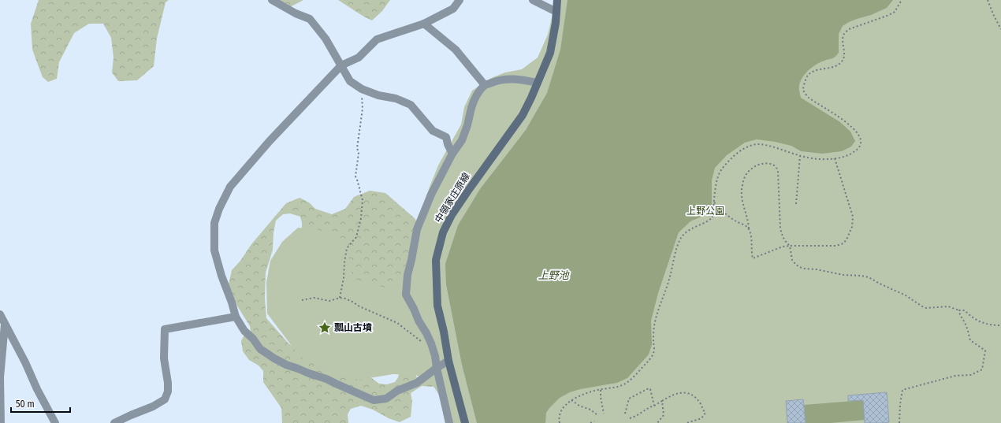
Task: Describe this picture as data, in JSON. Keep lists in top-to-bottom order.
{
  "streets": {
    "main road": ["中領家庄原線"]
  },
  "water": ["上野池"],
  "parks": ["上野公園"],
  "places": {
    "place": ["瓢山古墳"]
  },
  "scale_bar": "50 m"
}
